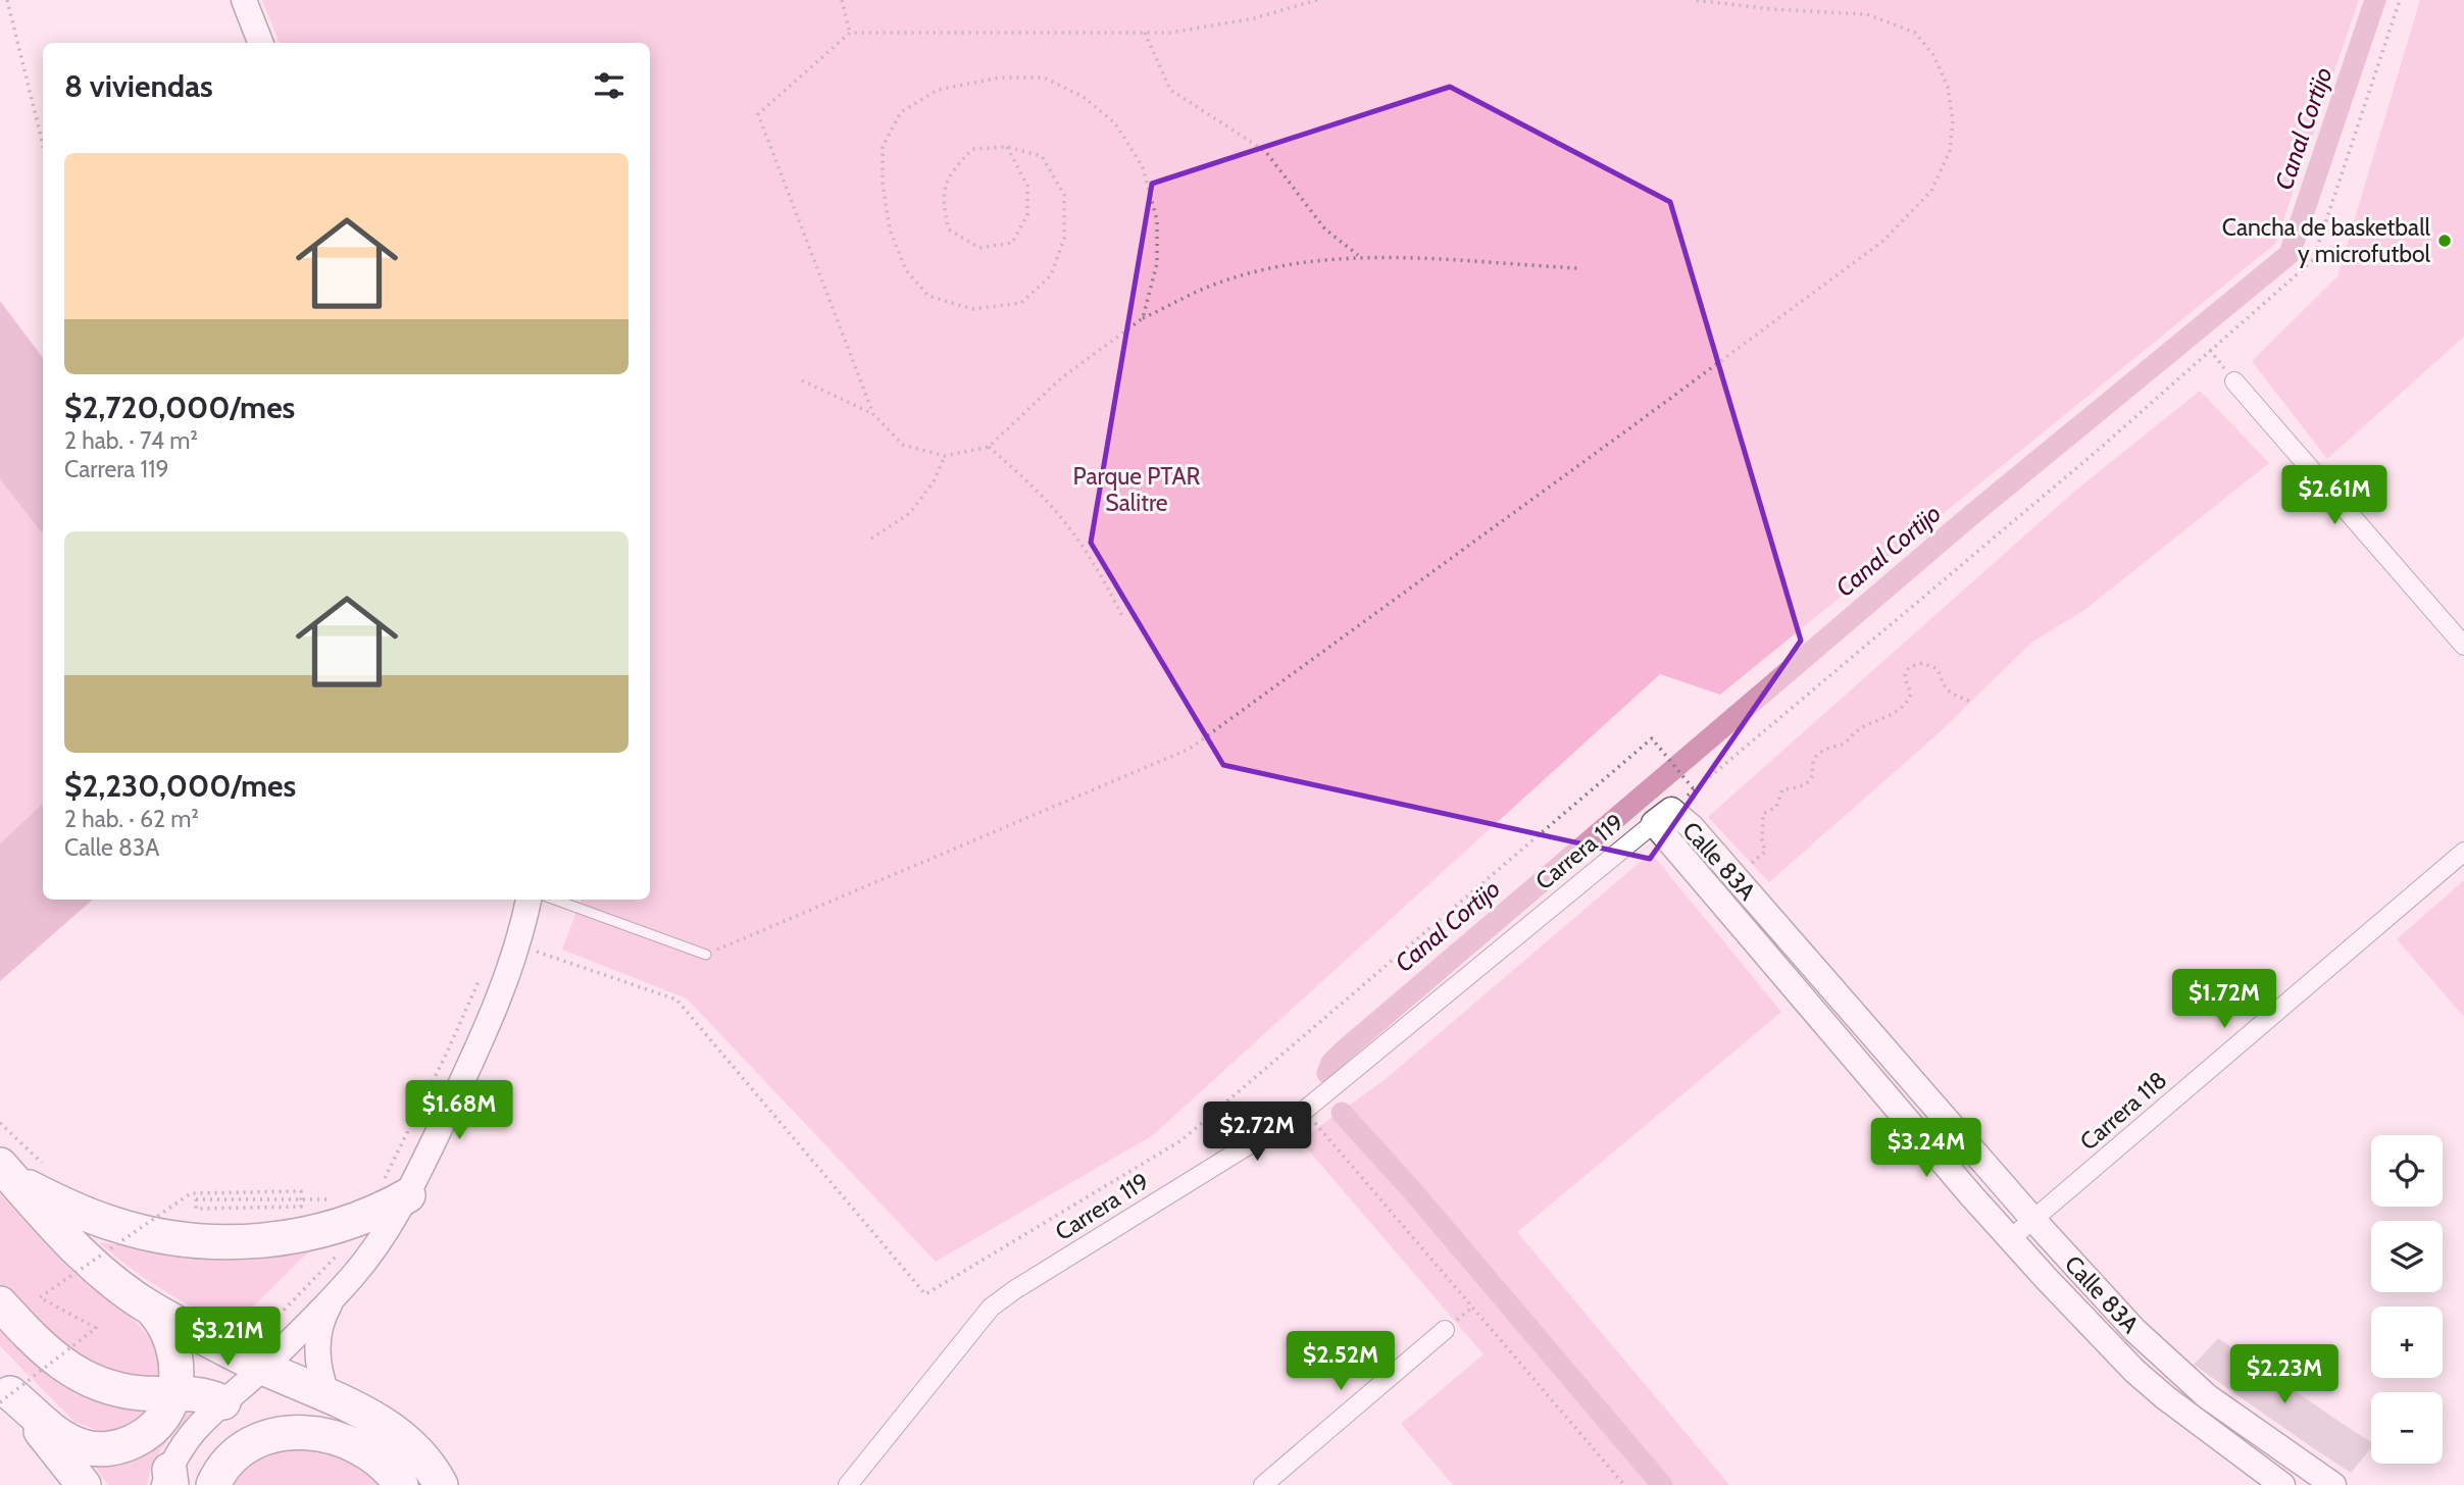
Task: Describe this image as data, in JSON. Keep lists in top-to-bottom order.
{
  "streets": {
    "street": ["Carrera 119", "Calle 83A", "Carrera 118"]
  },
  "crossings": [
    ["Carrera 119", "Calle 83A"],
    ["Calle 83A", "Carrera 118"]
  ],
  "water": ["Canal Cortijo"],
  "parks": ["Parque PTAR Salitre"],
  "places": ["Cancha de basketball y microfutbol"],
  "page": {
    "heading": "8 viviendas",
    "list": [
      {
        "name": "$2,720,000/mes",
        "note": "2 hab. · 74 m² · Carrera 119"
      },
      {
        "name": "$2,230,000/mes",
        "note": "2 hab. · 62 m² · Calle 83A"
      }
    ],
    "price": [
      "$2.61M",
      "$1.72M",
      "$1.68M",
      "$2.72M",
      "$3.24M",
      "$3.21M",
      "$2.52M",
      "$2.23M"
    ],
    "map_buttons": ["+", "−"]
  }
}
